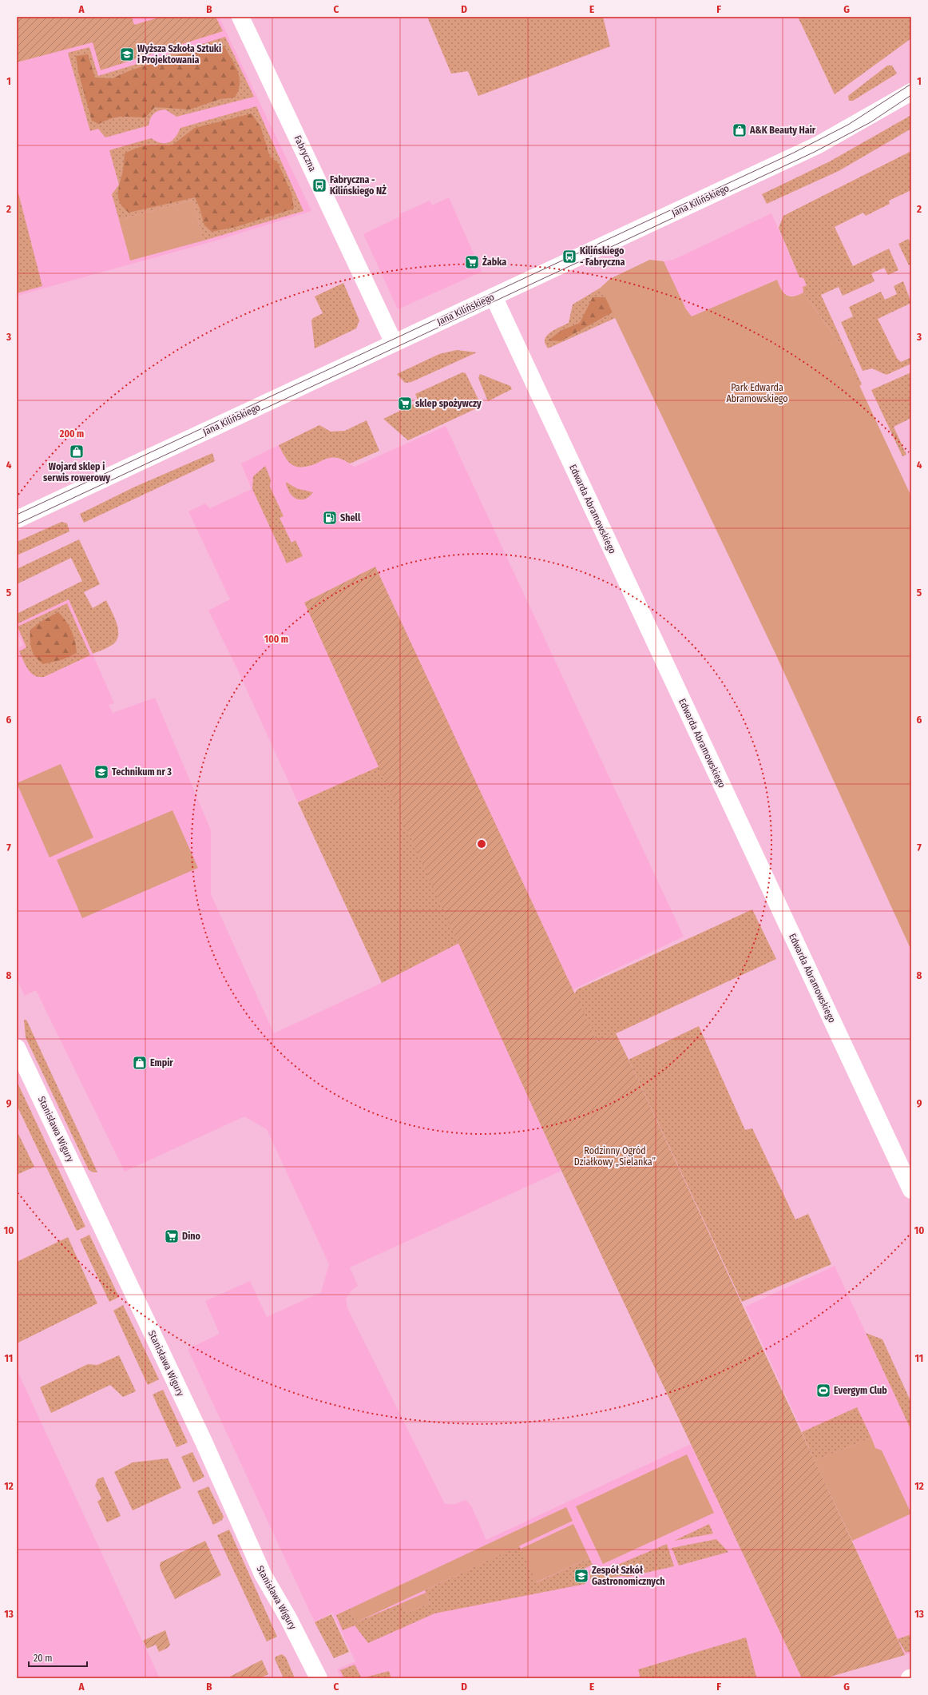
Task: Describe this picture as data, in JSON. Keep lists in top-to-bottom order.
{
  "streets": {
    "street": [
      "Fabryczna",
      "Jana Kilińskiego",
      "Edwarda Abramowskiego",
      "Stanisława Wigury"
    ]
  },
  "crossings": [
    ["Fabryczna", "Jana Kilińskiego"],
    ["Jana Kilińskiego", "Edwarda Abramowskiego"]
  ],
  "parks": ["Park Edwarda Abramowskiego", "Rodzinny Ogród Działkowy „Sielanka”"],
  "places": {
    "school or university": ["Wyższa Szkoła Sztuki i Projektowania", "Technikum nr 3", "Zespół Szkół Gastronomicznych"],
    "shop": ["A&K Beauty Hair", "Wojard sklep i serwis rowerowy", "Empir"],
    "bus stop": ["Fabryczna - Kilińskiego NŻ", "Kilińskiego - Fabryczna"],
    "supermarket": ["Żabka", "sklep spożywczy", "Dino"],
    "fuel station": ["Shell"],
    "sports": ["Evergym Club"]
  },
  "scale_bar": "20 m",
  "grid": {
    "columns": [
      "A",
      "B",
      "C",
      "D",
      "E",
      "F",
      "G"
    ],
    "rows": [
      "1",
      "2",
      "3",
      "4",
      "5",
      "6",
      "7",
      "8",
      "9",
      "10",
      "11",
      "12",
      "13"
    ]
  },
  "rings": ["200 m", "100 m"]
}
